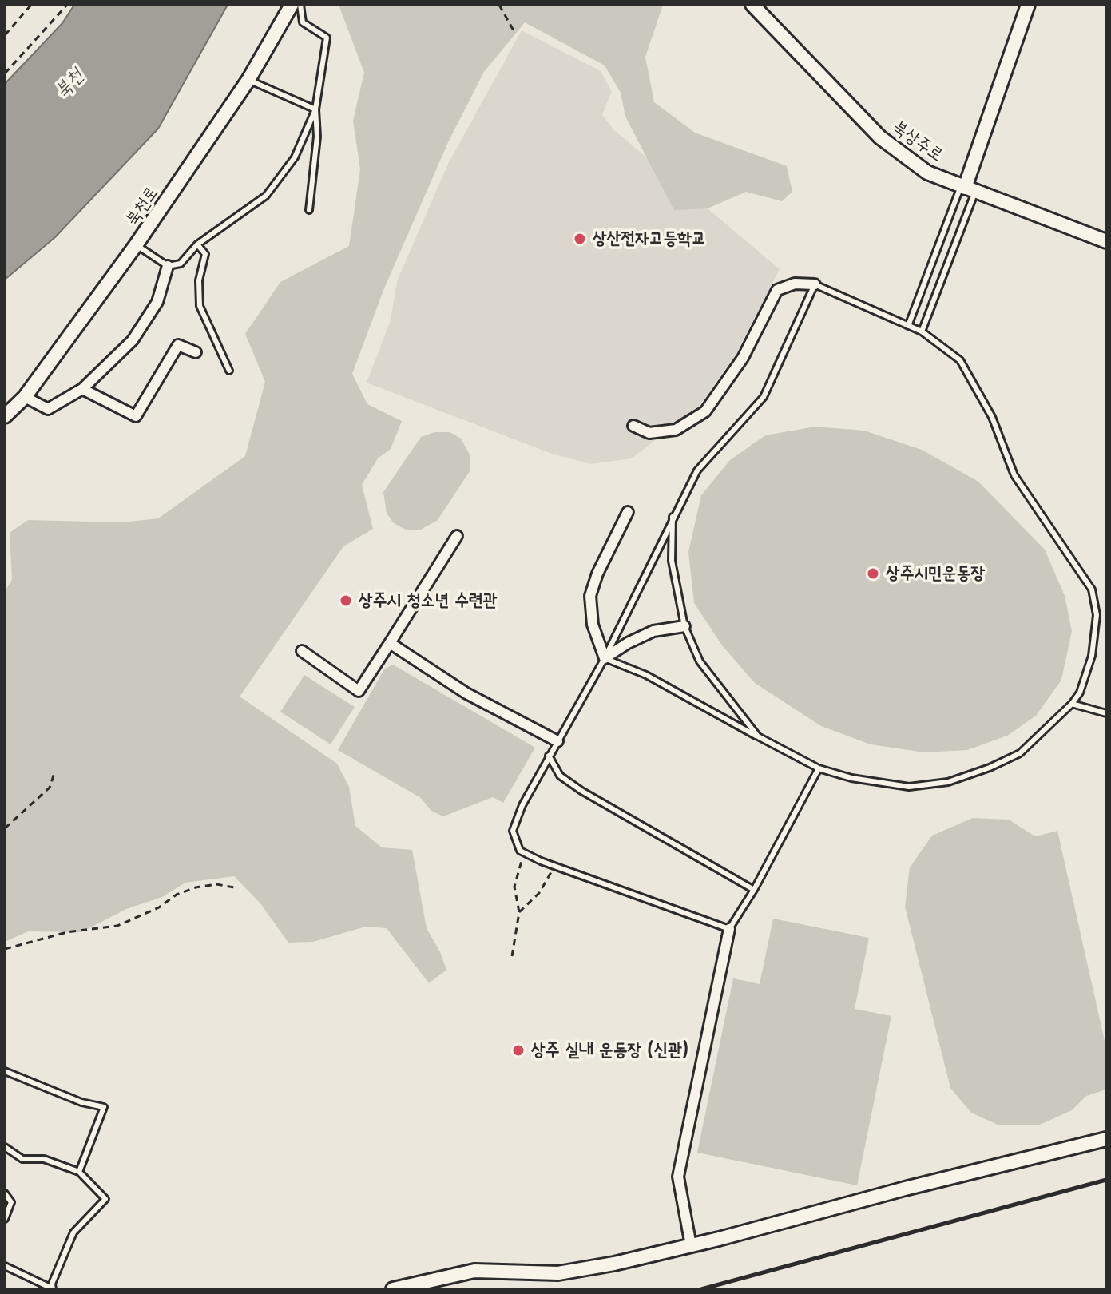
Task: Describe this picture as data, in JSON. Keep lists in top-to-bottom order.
{
  "streets": {
    "street": ["북상주로", "북천로"]
  },
  "water": ["북천"],
  "places": [
    "상산전자고등학교",
    "상주시민운동장",
    "상주시 청소년 수련관",
    "상주 실내 운동장 (신관)"
  ]
}
